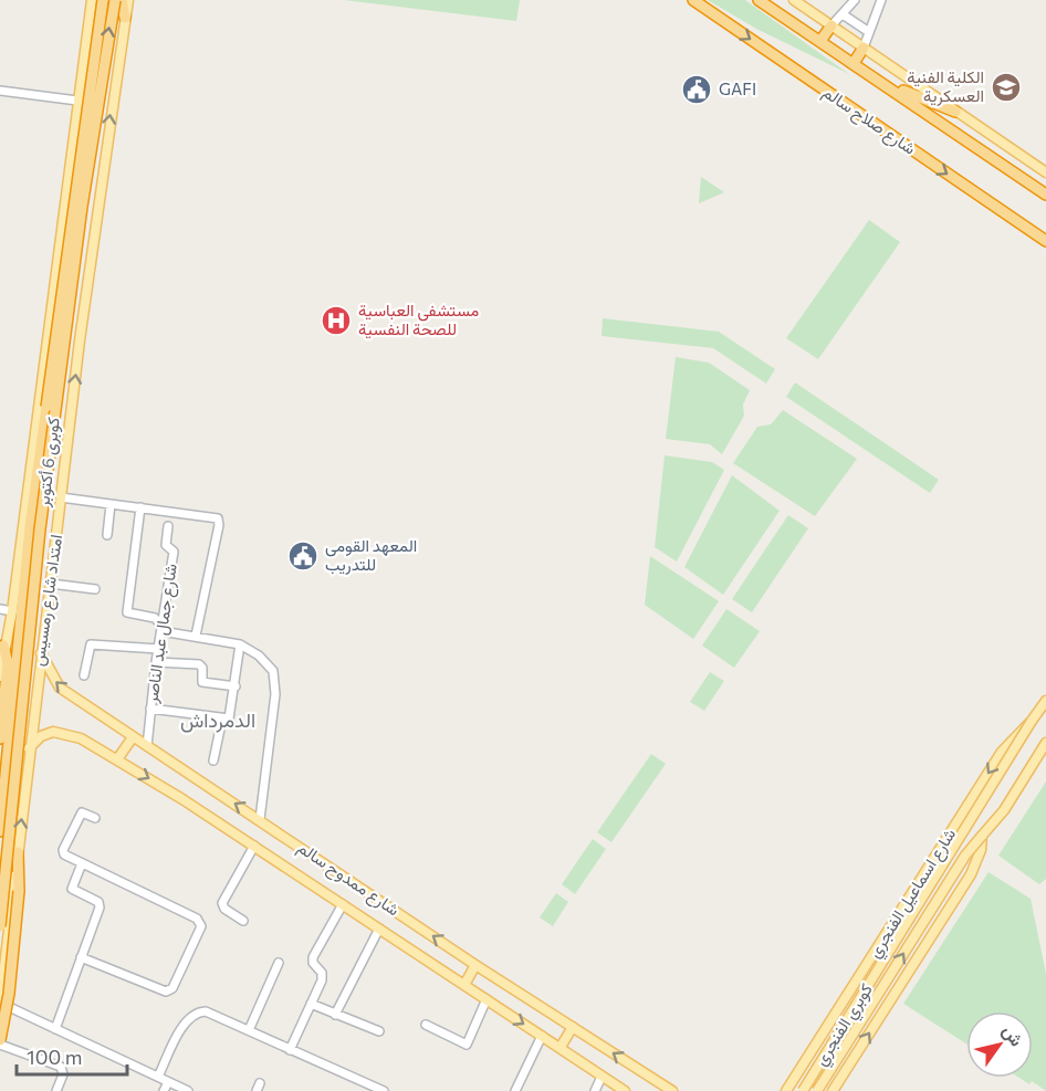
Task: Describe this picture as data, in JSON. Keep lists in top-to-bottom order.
{
  "streets": {
    "highway": ["شارع صلاح سالم", "كوبرى 6 أكتوبر"],
    "main road": [
      "امتداد شارع رمسيس",
      "شارع ممدوح سالم",
      "شارع اسماعيل الفنجري",
      "كوبري الفنجري"
    ],
    "street": ["شارع جمال عبد الناصر"]
  },
  "crossings": [
    ["امتداد شارع رمسيس", "شارع ممدوح سالم"],
    ["شارع جمال عبد الناصر", "شارع ممدوح سالم"],
    ["شارع اسماعيل الفنجري", "كوبري الفنجري"]
  ],
  "districts": ["الدمرداش"],
  "places": {
    "school or university": ["الكلية الفنية العسكرية"],
    "public building": ["GAFI", "المعهد القومى للتدريب"],
    "hospital": ["مستشفى العباسية للصحة النفسية"]
  },
  "scale_bar": "100 m",
  "north": "top right"
}
